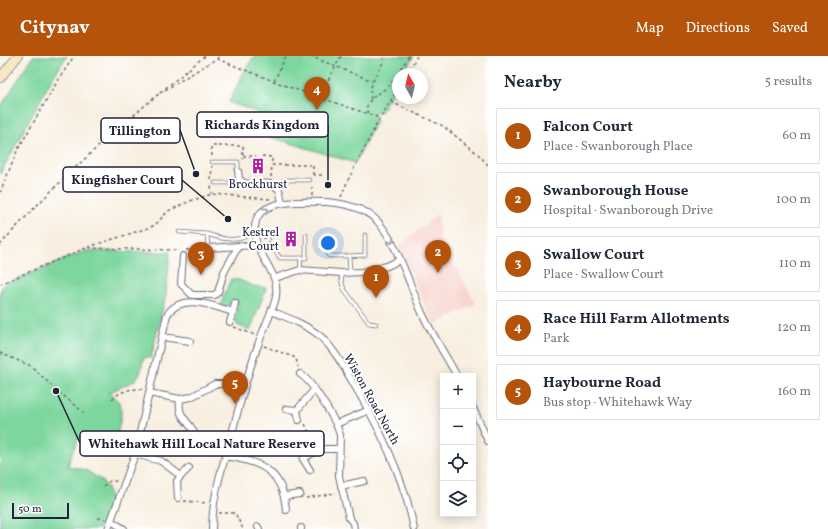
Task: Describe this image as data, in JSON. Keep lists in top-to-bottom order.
{
  "streets": {
    "street": ["Wiston Road North"]
  },
  "places": {
    "building": ["Brockhurst", "Kestrel Court"],
    "other": [
      "Tillington",
      "Richards Kingdom",
      "Kingfisher Court",
      "Whitehawk Hill Local Nature Reserve"
    ]
  },
  "scale_bar": "50 m",
  "north": "top",
  "page": {
    "header": "Citynav",
    "nav": ["Map", "Directions", "Saved"],
    "heading": ["Nearby", "5 results"],
    "pins": [
      "4",
      "2",
      "3",
      "1",
      "5"
    ],
    "list": [
      {
        "mark": "1",
        "name": "Falcon Court",
        "note": "Place · Swanborough Place",
        "value": "60 m"
      },
      {
        "mark": "2",
        "name": "Swanborough House",
        "note": "Hospital · Swanborough Drive",
        "value": "100 m"
      },
      {
        "mark": "3",
        "name": "Swallow Court",
        "note": "Place · Swallow Court",
        "value": "110 m"
      },
      {
        "mark": "4",
        "name": "Race Hill Farm Allotments",
        "note": "Park",
        "value": "120 m"
      },
      {
        "mark": "5",
        "name": "Haybourne Road",
        "note": "Bus stop · Whitehawk Way",
        "value": "160 m"
      }
    ],
    "map_buttons": ["+", "−"],
    "scale": "50 m"
  }
}
